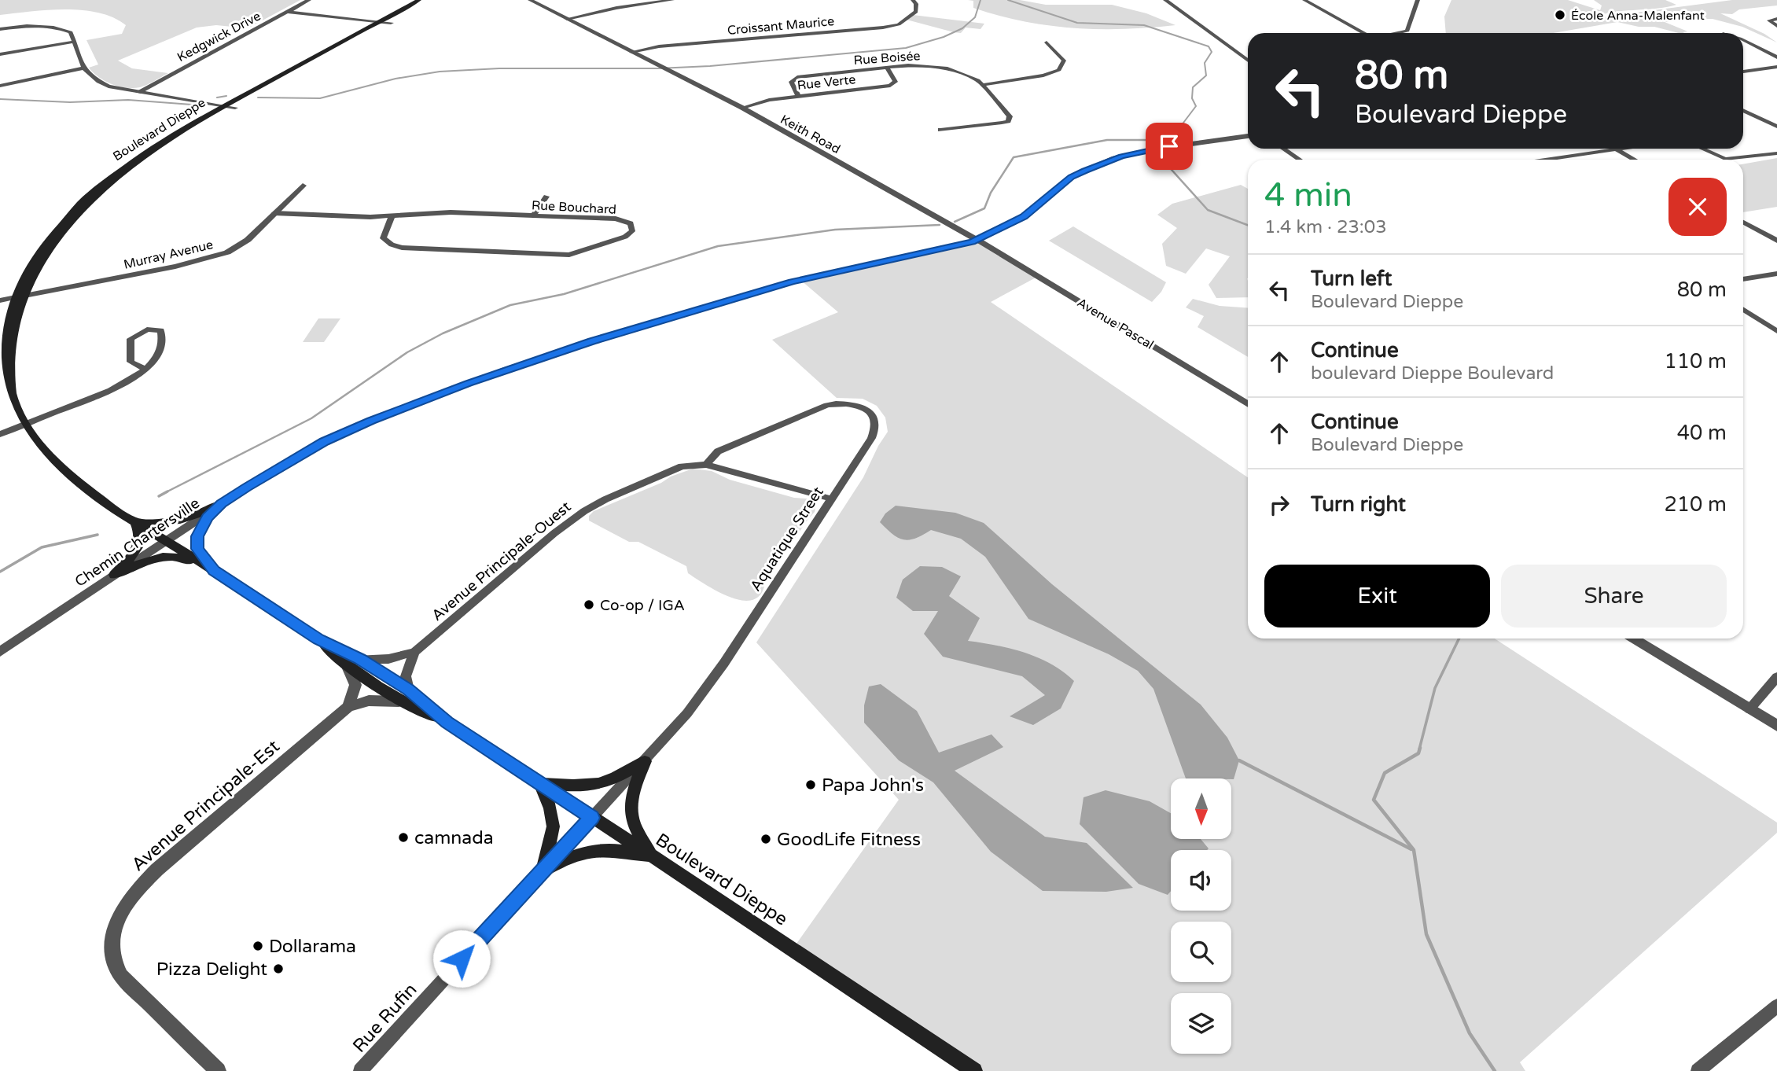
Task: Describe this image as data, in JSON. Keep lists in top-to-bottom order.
{
  "streets": {
    "main road": ["Boulevard Dieppe"],
    "street": [
      "Croissant Maurice",
      "Kedgwick Drive",
      "Rue Boisée",
      "Rue Verte",
      "Keith Road",
      "Rue Bouchard",
      "Murray Avenue",
      "Avenue Pascal",
      "Aquatique Street",
      "Chemin Chartersville",
      "Avenue Principale-Ouest",
      "Avenue Principale-Est",
      "Rue Rufin"
    ]
  },
  "crossings": [
    ["Croissant Maurice", "Keith Road"],
    ["Rue Boisée", "Rue Verte"],
    ["Rue Verte", "Keith Road"],
    ["Boulevard Dieppe", "Murray Avenue"],
    ["Boulevard Dieppe", "Aquatique Street"],
    ["Boulevard Dieppe", "Chemin Chartersville"],
    ["Boulevard Dieppe", "Rue Rufin"],
    ["Keith Road", "Avenue Pascal"],
    ["Keith Road", "Chemin Chartersville"],
    ["Rue Bouchard", "Murray Avenue"],
    ["Avenue Pascal", "Chemin Chartersville"],
    ["Aquatique Street", "Avenue Principale-Ouest"],
    ["Aquatique Street", "Rue Rufin"]
  ],
  "places": [
    "École Anna-Malenfant",
    "Co-op / IGA",
    "Papa John's",
    "camnada",
    "GoodLife Fitness",
    "Dollarama",
    "Pizza Delight"
  ],
  "north": "bottom",
  "page": {
    "turn": ["80 m", "Boulevard Dieppe"],
    "heading": ["4 min", "1.4 km · 23:03"],
    "list": [
      {
        "name": "Turn left",
        "note": "Boulevard Dieppe",
        "value": "80 m"
      },
      {
        "name": "Continue",
        "note": "boulevard Dieppe Boulevard",
        "value": "110 m"
      },
      {
        "name": "Continue",
        "note": "Boulevard Dieppe",
        "value": "40 m"
      },
      {
        "name": "Turn right",
        "value": "210 m"
      }
    ],
    "buttons": ["Exit", "Share"]
  }
}
